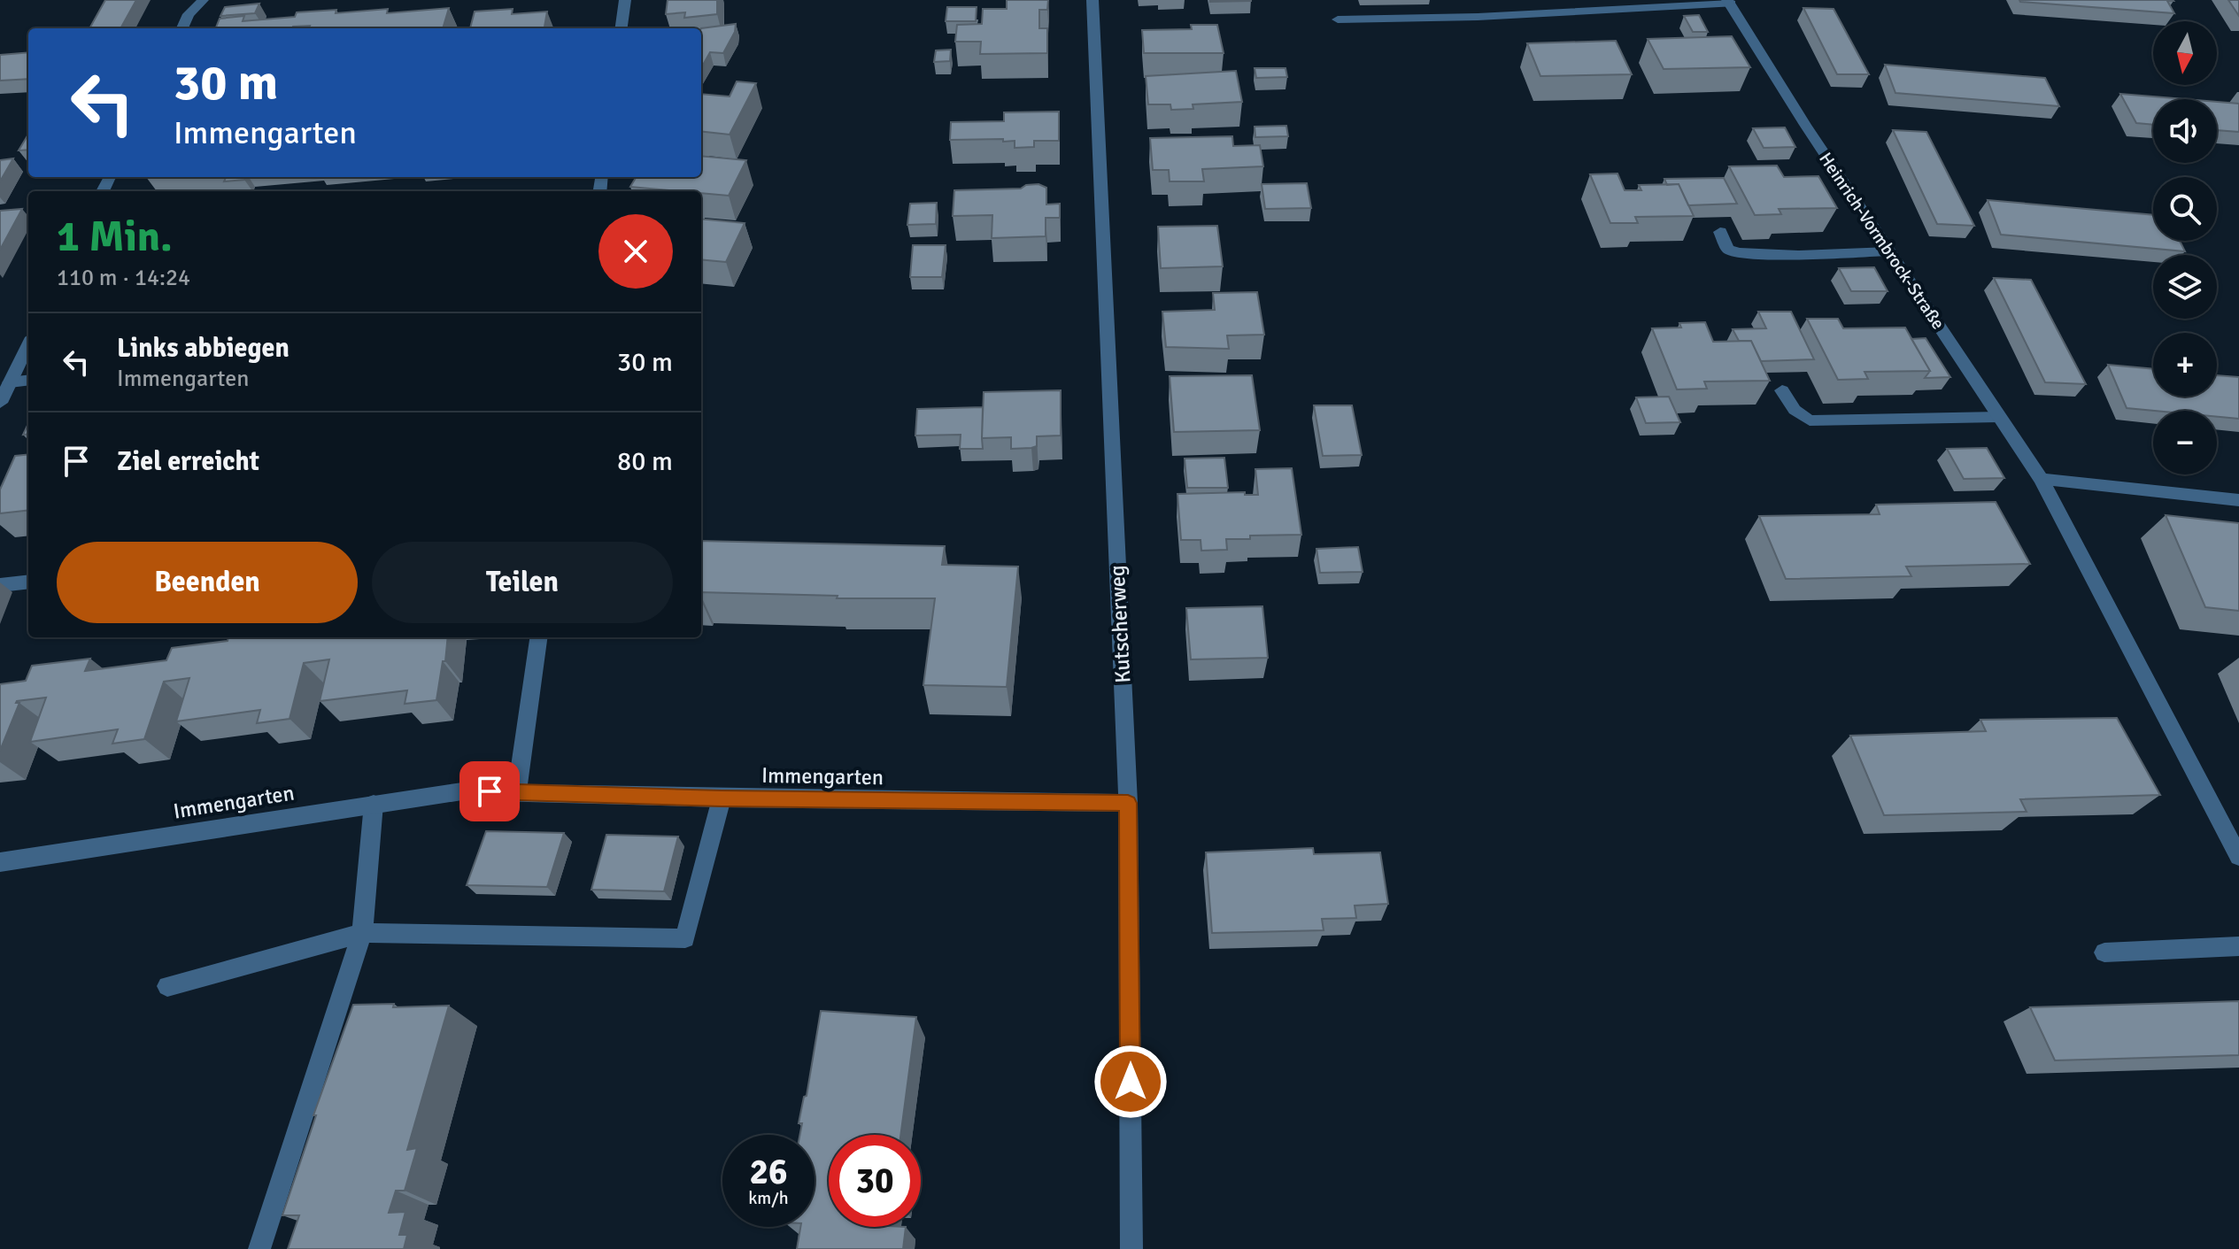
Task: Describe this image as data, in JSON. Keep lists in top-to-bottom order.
{
  "streets": {
    "street": ["Heinrich-Vormbrock-Straße", "Kutscherweg", "Immengarten"]
  },
  "crossings": [
    ["Kutscherweg", "Immengarten"]
  ],
  "north": "bottom",
  "page": {
    "map_buttons": ["+", "−"],
    "turn": ["30 m", "Immengarten"],
    "heading": ["1 Min.", "110 m · 14:24"],
    "list": [
      {
        "name": "Links abbiegen",
        "note": "Immengarten",
        "value": "30 m"
      },
      {
        "name": "Ziel erreicht",
        "value": "80 m"
      }
    ],
    "buttons": ["Beenden", "Teilen"],
    "speed": "26 km/h",
    "limit": "30"
  }
}
